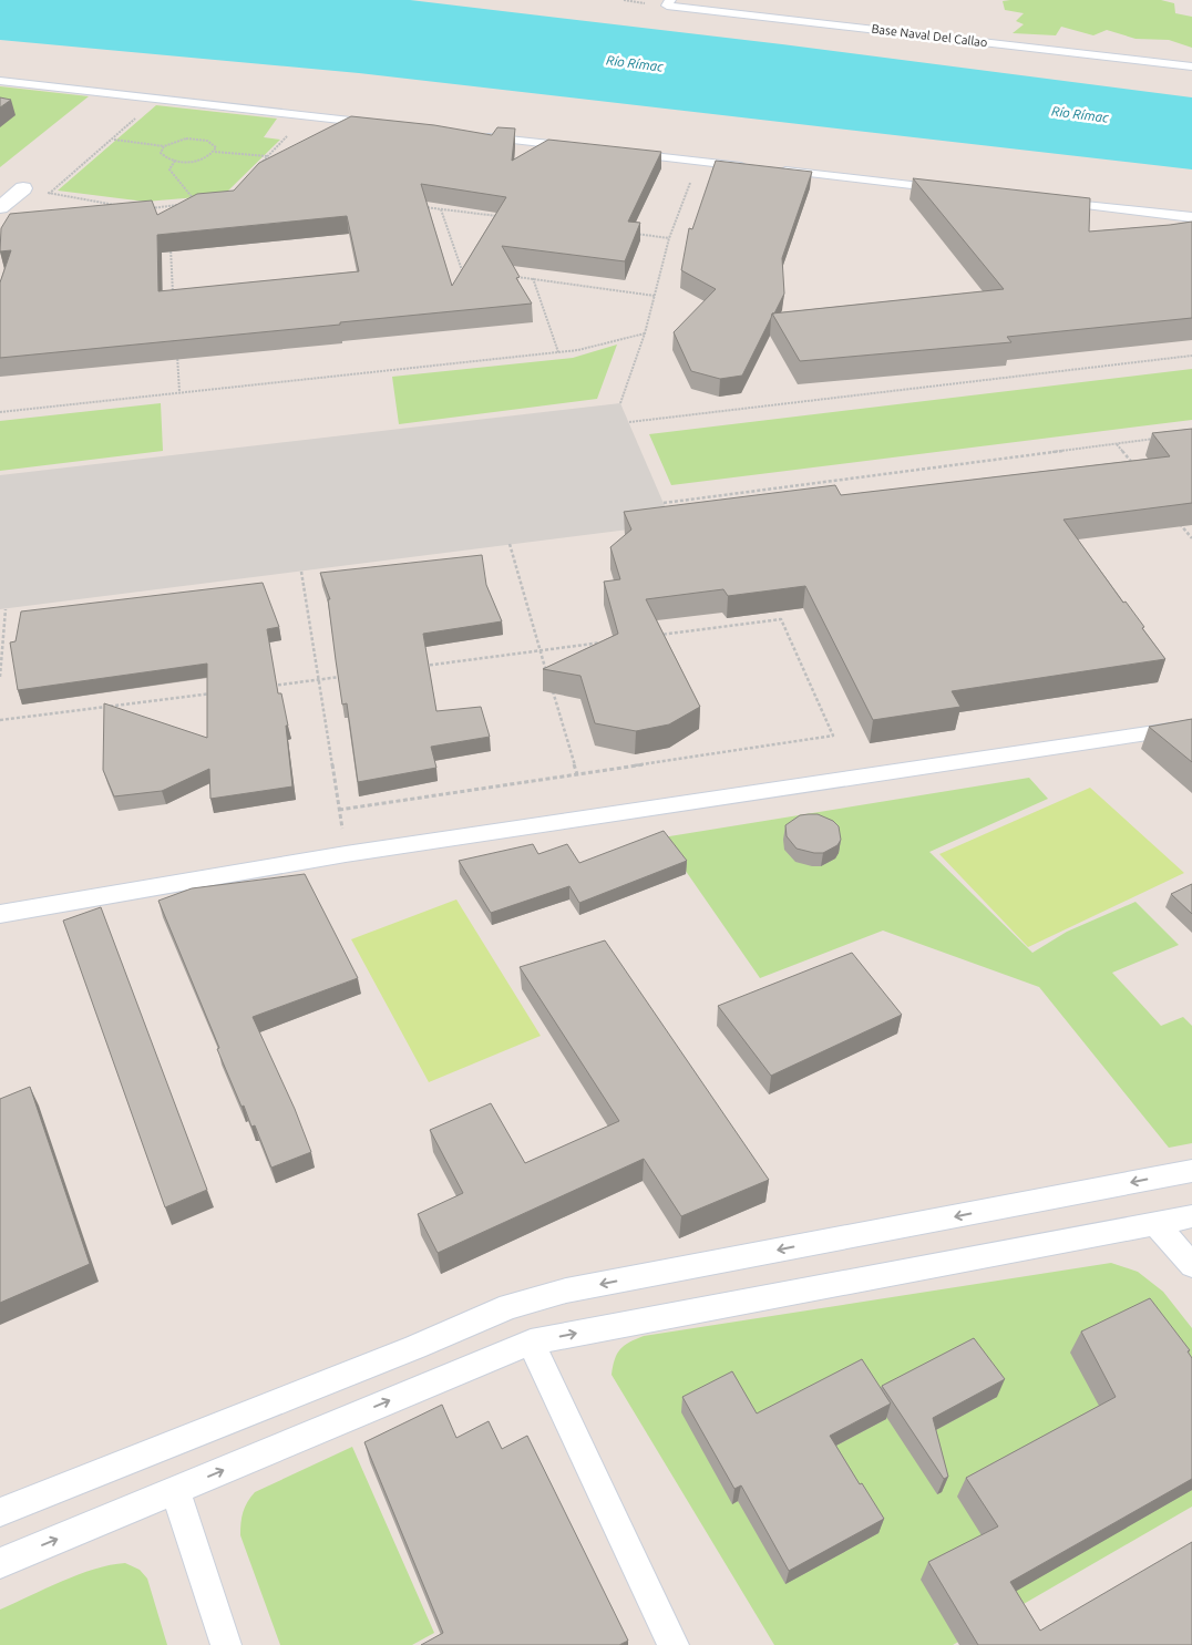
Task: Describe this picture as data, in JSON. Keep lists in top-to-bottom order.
{
  "streets": {
    "lane": ["Base Naval Del Callao"]
  },
  "water": ["Río Rímac"]
}
